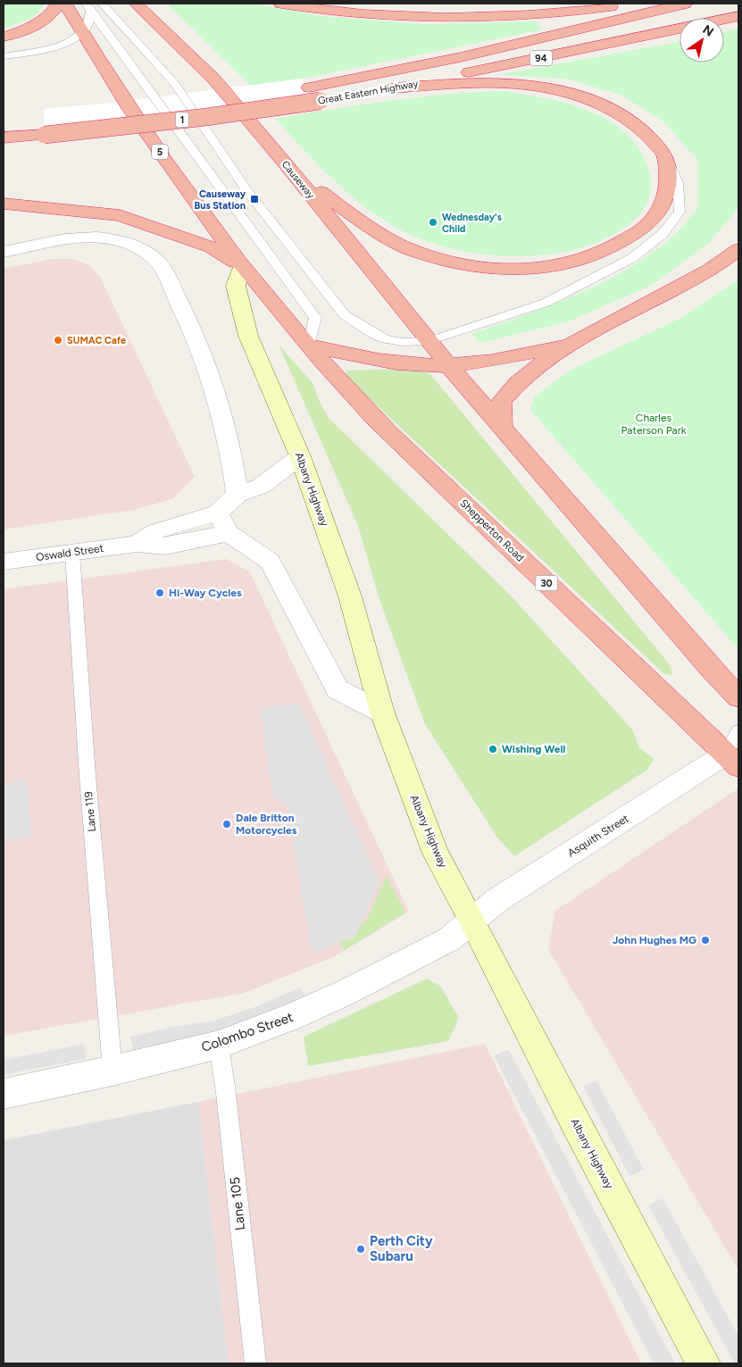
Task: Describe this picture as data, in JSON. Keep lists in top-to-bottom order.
{
  "streets": {
    "highway": [
      "94",
      "Great Eastern Highway",
      "1",
      "5",
      "Causeway",
      "Shepperton Road",
      "30"
    ],
    "main road": ["Albany Highway"],
    "street": ["Oswald Street", "Asquith Street", "Colombo Street"],
    "lane": ["Lane 119", "Lane 105"]
  },
  "crossings": [
    ["5", "Albany Highway"],
    ["5", "Shepperton Road"],
    ["Albany Highway", "Asquith Street"],
    ["Albany Highway", "Colombo Street"],
    ["Shepperton Road", "Asquith Street"],
    ["Oswald Street", "Lane 119"],
    ["Lane 119", "Colombo Street"],
    ["Asquith Street", "Colombo Street"],
    ["Colombo Street", "Lane 105"]
  ],
  "parks": ["Charles Paterson Park"],
  "places": {
    "transit": ["Causeway Bus Station"],
    "other": [
      "Wednesday's Child",
      "SUMAC Cafe",
      "Hi-Way Cycles",
      "Wishing Well",
      "Dale Britton Motorcycles",
      "John Hughes MG",
      "Perth City Subaru"
    ]
  },
  "north": "top right"
}
